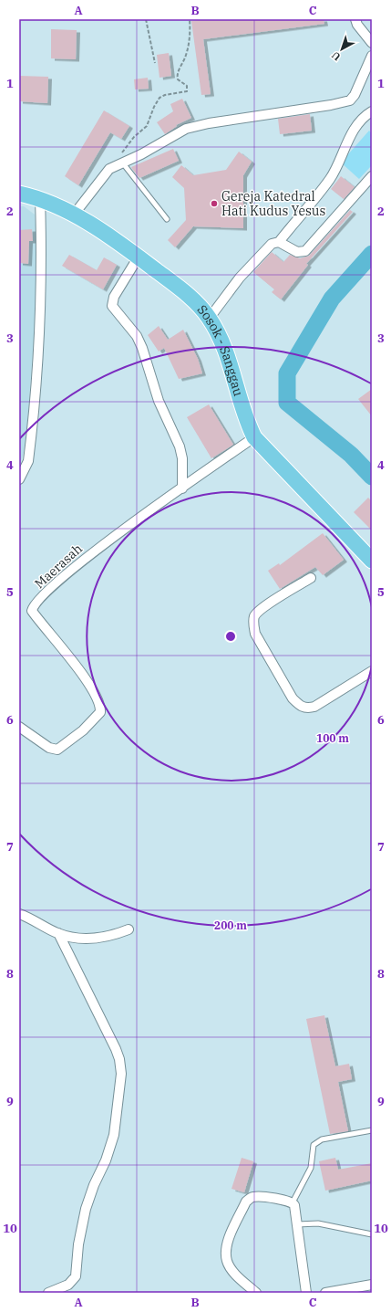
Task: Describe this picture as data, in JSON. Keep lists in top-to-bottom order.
{
  "streets": {
    "highway": ["Sosok - Sanggau"],
    "street": ["Maerasah"]
  },
  "crossings": [
    ["Sosok - Sanggau", "Maerasah"]
  ],
  "places": ["Gereja Katedral Hati Kudus Yesus"],
  "north": "bottom left",
  "grid": {
    "columns": ["A", "B", "C"],
    "rows": [
      "1",
      "2",
      "3",
      "4",
      "5",
      "6",
      "7",
      "8",
      "9",
      "10"
    ]
  },
  "rings": ["100 m", "200 m"]
}
